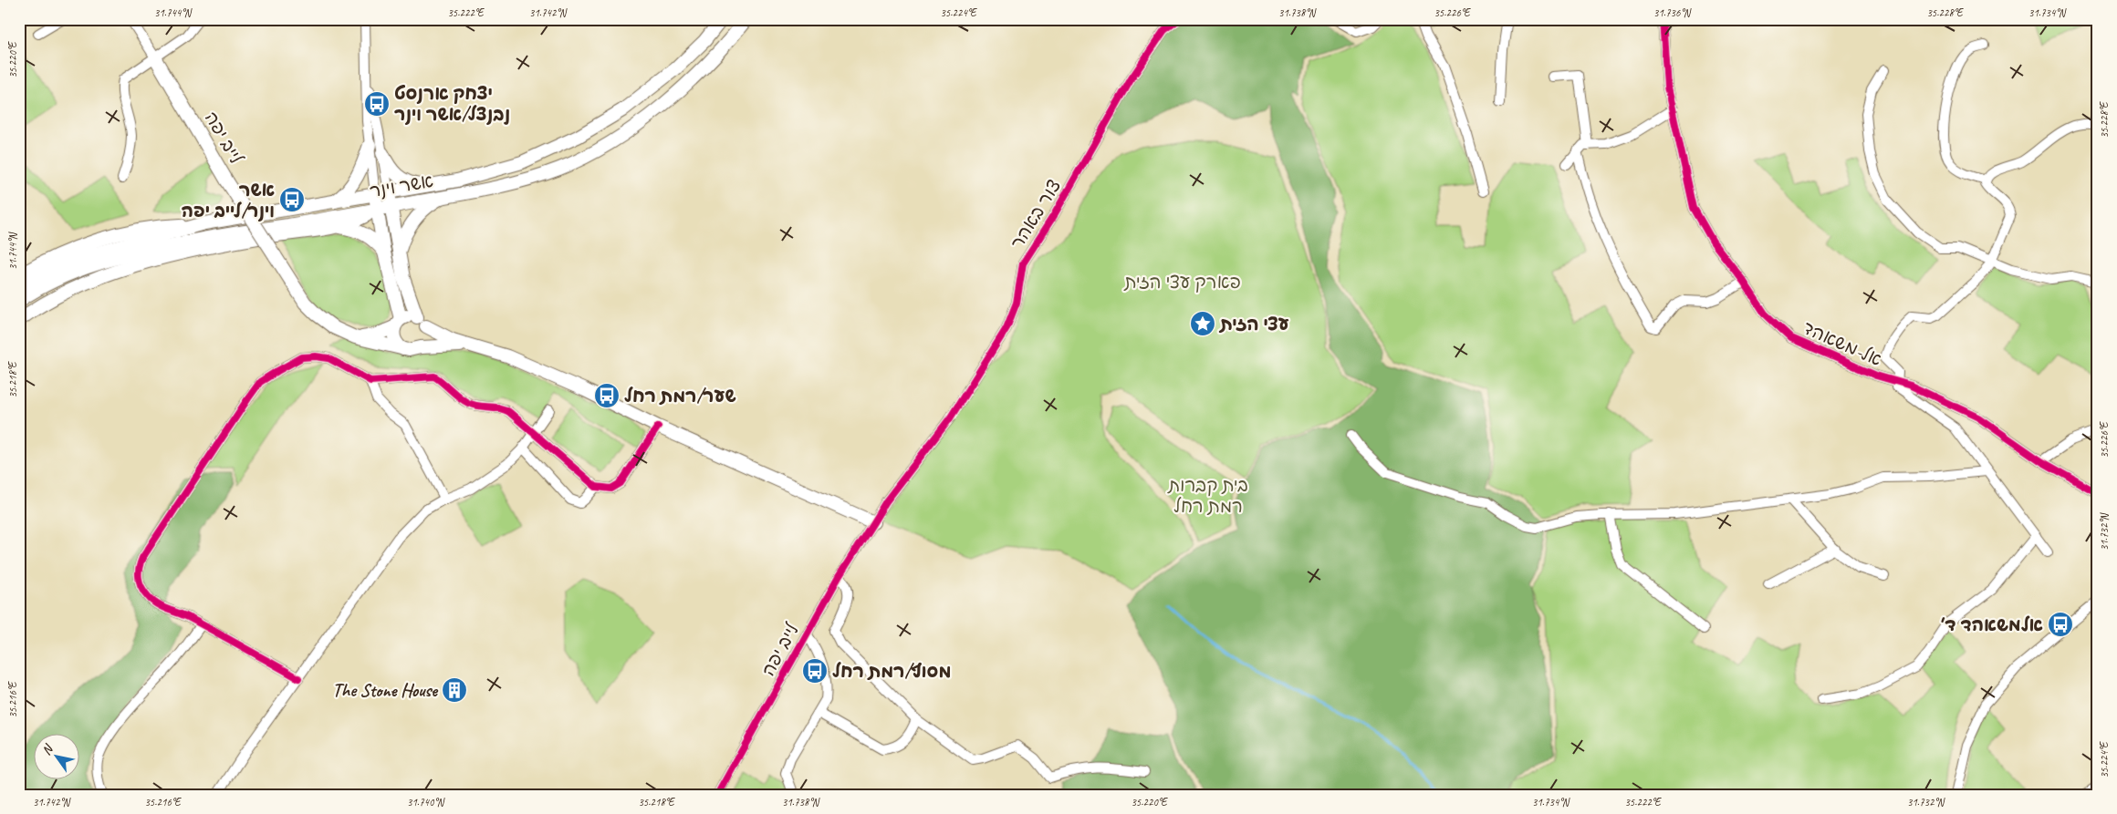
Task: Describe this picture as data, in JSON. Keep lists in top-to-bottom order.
{
  "streets": {
    "main road": ["לייב יפה", "אשר וינר"],
    "street": ["צור באהר", "אל-משאהד"]
  },
  "crossings": [
    ["לייב יפה", "צור באהר"]
  ],
  "parks": ["פארק עצי הזית", "בית קברות רמת רחל"],
  "places": {
    "bus stop": [
      "יצחק ארנסט נבנצל/אשר וינר",
      "אשר וינר/לייב יפה",
      "שער/רמת רחל",
      "אלמשאהד ד׳",
      "מסוף/רמת רחל"
    ],
    "place": ["עצי הזית"],
    "building": ["The Stone House"]
  },
  "north": "top left",
  "coordinates": [
    "31.744°N",
    "35.222°E",
    "31.742°N",
    "35.224°E",
    "31.738°N",
    "35.226°E",
    "31.736°N",
    "35.228°E",
    "31.734°N",
    "35.220°E",
    "35.218°E",
    "31.732°N",
    "35.216°E",
    "31.740°N"
  ]
}
